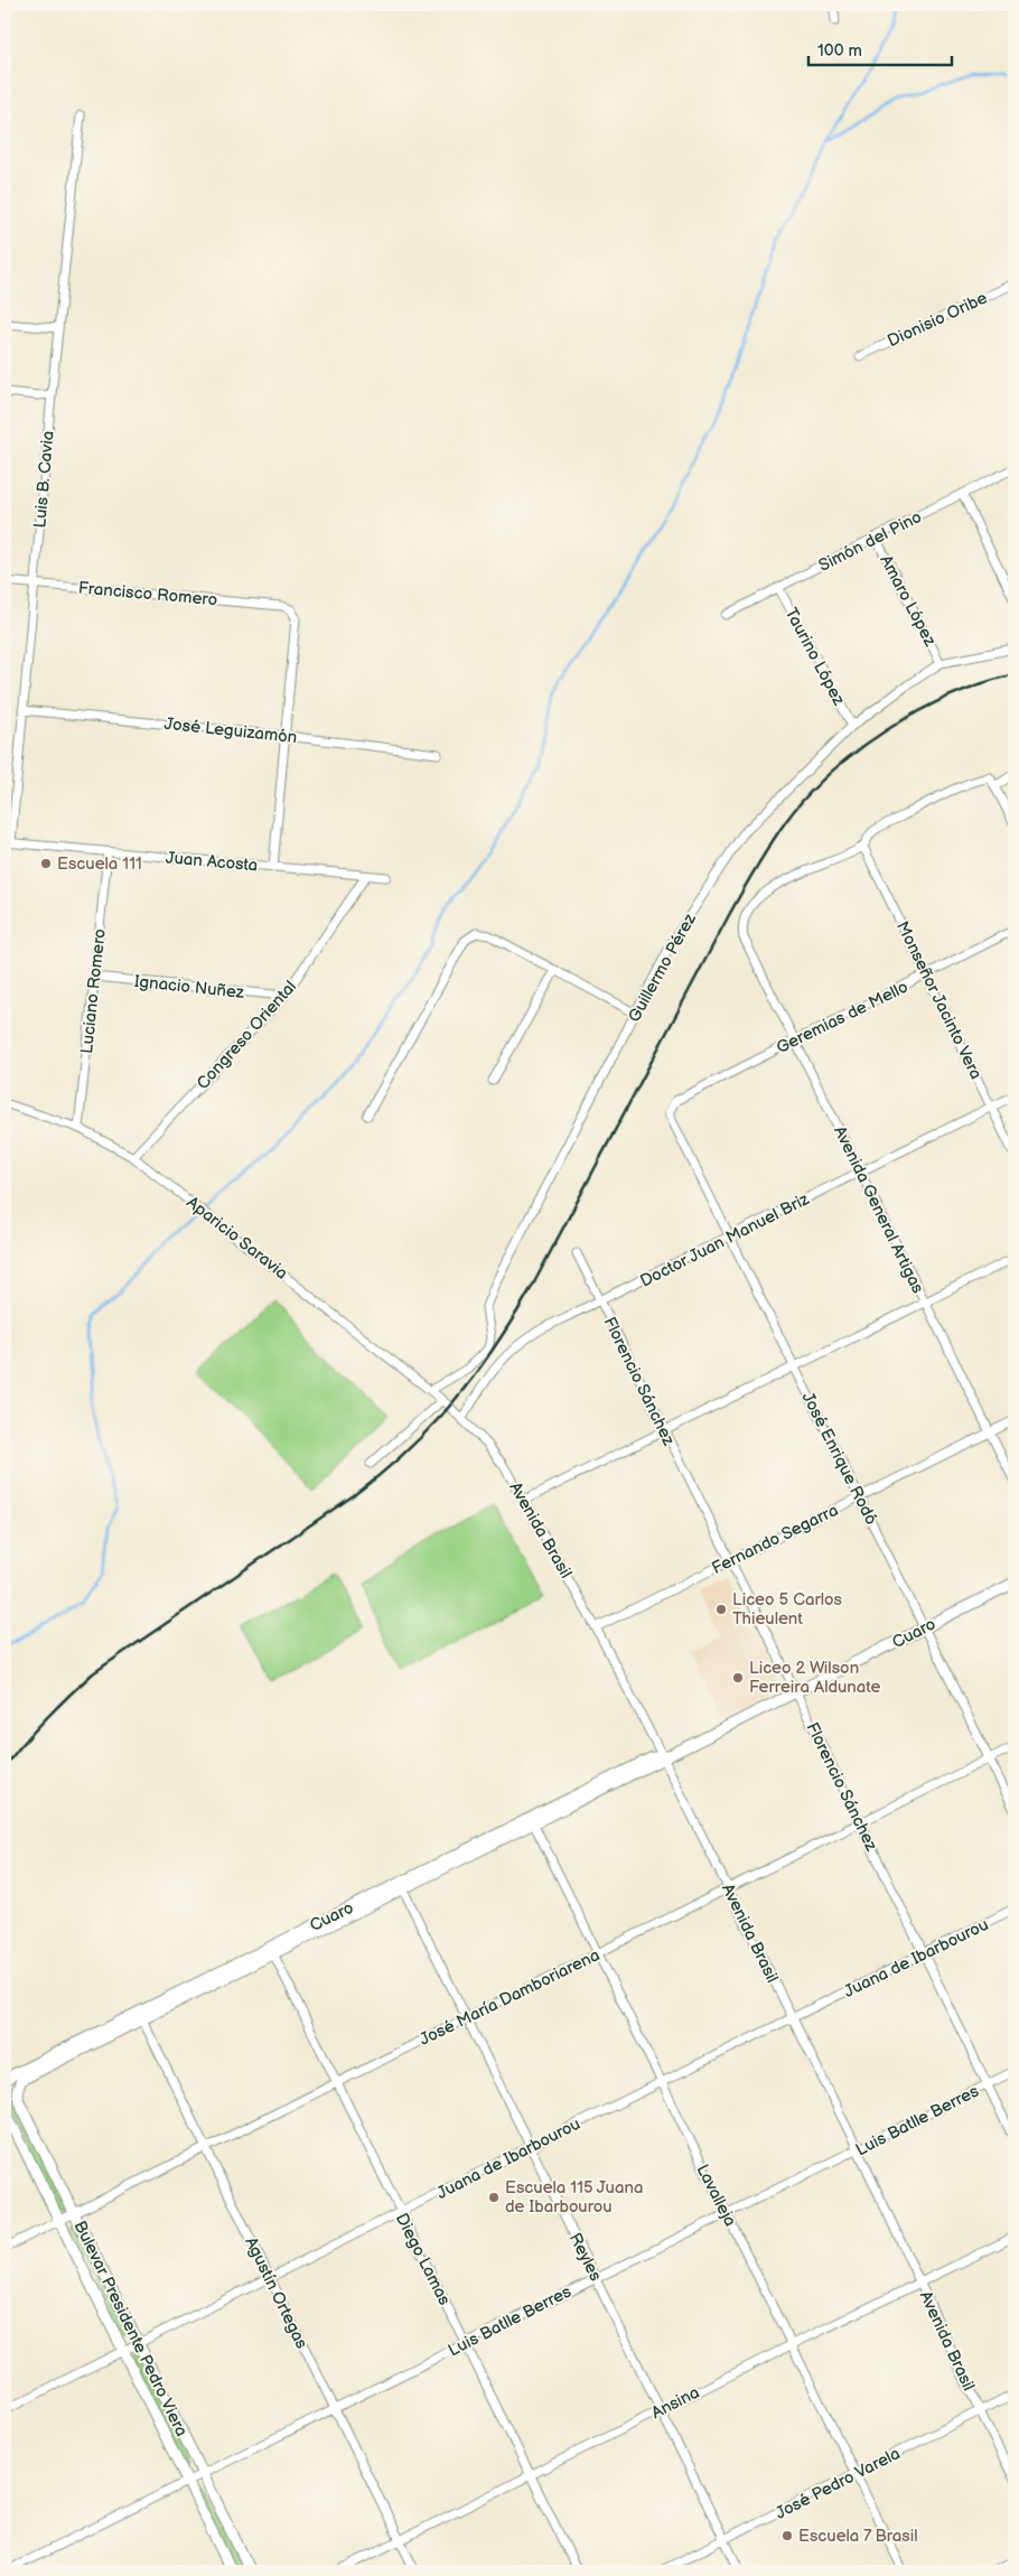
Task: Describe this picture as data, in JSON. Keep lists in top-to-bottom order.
{
  "streets": {
    "street": [
      "Dionisio Oribe",
      "Luis B. Cavia",
      "Simón del Pino",
      "Francisco Romero",
      "Amaro López",
      "Taurino López",
      "José Leguizamón",
      "Juan Acosta",
      "Guillermo Pérez",
      "Ignacio Nuñez",
      "Luciano Romero",
      "Monseñor Jacinto Vera",
      "Geremias de Mello",
      "Congreso Oriental",
      "Avenida General Artigas",
      "Aparicio Saravia",
      "Doctor Juan Manuel Briz",
      "Florencio Sánchez",
      "José Enrique Rodó",
      "Avenida Brasil",
      "Fernando Segarra",
      "Cuaro",
      "Juana de Ibarbourou",
      "José María Damboriarena",
      "Luis Batlle Berres",
      "Lavalleja",
      "Reyles",
      "Diego Lamas",
      "Agustín Ortegas",
      "Bulevar Presidente Pedro Viera",
      "Ansina",
      "José Pedro Varela"
    ]
  },
  "crossings": [
    ["Luis B. Cavia", "Francisco Romero"],
    ["Luis B. Cavia", "José Leguizamón"],
    ["Luis B. Cavia", "Juan Acosta"],
    ["Simón del Pino", "Amaro López"],
    ["Simón del Pino", "Taurino López"],
    ["Francisco Romero", "José Leguizamón"],
    ["Amaro López", "Guillermo Pérez"],
    ["Taurino López", "Guillermo Pérez"],
    ["Juan Acosta", "Luciano Romero"],
    ["Juan Acosta", "Congreso Oriental"],
    ["Guillermo Pérez", "Aparicio Saravia"],
    ["Ignacio Nuñez", "Luciano Romero"],
    ["Ignacio Nuñez", "Congreso Oriental"],
    ["Luciano Romero", "Aparicio Saravia"],
    ["Monseñor Jacinto Vera", "Geremias de Mello"],
    ["Monseñor Jacinto Vera", "Avenida General Artigas"],
    ["Monseñor Jacinto Vera", "Doctor Juan Manuel Briz"],
    ["Geremias de Mello", "Avenida General Artigas"],
    ["Geremias de Mello", "José Enrique Rodó"],
    ["Congreso Oriental", "Aparicio Saravia"],
    ["Avenida General Artigas", "Doctor Juan Manuel Briz"],
    ["Avenida General Artigas", "Fernando Segarra"],
    ["Aparicio Saravia", "Avenida Brasil"],
    ["Doctor Juan Manuel Briz", "Florencio Sánchez"],
    ["Doctor Juan Manuel Briz", "José Enrique Rodó"],
    ["Doctor Juan Manuel Briz", "Avenida Brasil"],
    ["Florencio Sánchez", "Fernando Segarra"],
    ["Florencio Sánchez", "Cuaro"],
    ["Florencio Sánchez", "Juana de Ibarbourou"],
    ["Florencio Sánchez", "José María Damboriarena"],
    ["Florencio Sánchez", "Luis Batlle Berres"],
    ["José Enrique Rodó", "Fernando Segarra"],
    ["José Enrique Rodó", "Cuaro"],
    ["José Enrique Rodó", "José María Damboriarena"],
    ["Avenida Brasil", "Fernando Segarra"],
    ["Avenida Brasil", "Cuaro"],
    ["Avenida Brasil", "Juana de Ibarbourou"],
    ["Avenida Brasil", "José María Damboriarena"],
    ["Avenida Brasil", "Luis Batlle Berres"],
    ["Avenida Brasil", "Ansina"],
    ["Avenida Brasil", "José Pedro Varela"],
    ["Cuaro", "Lavalleja"],
    ["Cuaro", "Reyles"],
    ["Cuaro", "Diego Lamas"],
    ["Cuaro", "Agustín Ortegas"],
    ["Cuaro", "Bulevar Presidente Pedro Viera"],
    ["Juana de Ibarbourou", "Lavalleja"],
    ["Juana de Ibarbourou", "Reyles"],
    ["Juana de Ibarbourou", "Diego Lamas"],
    ["Juana de Ibarbourou", "Agustín Ortegas"],
    ["Juana de Ibarbourou", "Bulevar Presidente Pedro Viera"],
    ["José María Damboriarena", "Lavalleja"],
    ["José María Damboriarena", "Reyles"],
    ["José María Damboriarena", "Diego Lamas"],
    ["José María Damboriarena", "Agustín Ortegas"],
    ["José María Damboriarena", "Bulevar Presidente Pedro Viera"],
    ["Luis Batlle Berres", "Lavalleja"],
    ["Luis Batlle Berres", "Reyles"],
    ["Luis Batlle Berres", "Diego Lamas"],
    ["Luis Batlle Berres", "Agustín Ortegas"],
    ["Luis Batlle Berres", "Bulevar Presidente Pedro Viera"],
    ["Lavalleja", "Ansina"],
    ["Lavalleja", "José Pedro Varela"],
    ["Reyles", "Ansina"],
    ["Reyles", "José Pedro Varela"],
    ["Diego Lamas", "Ansina"],
    ["Agustín Ortegas", "Ansina"]
  ],
  "places": [
    "Escuela 111",
    "Liceo 5 Carlos Thieulent",
    "Liceo 2 Wilson Ferreira Aldunate",
    "Escuela 115 Juana de Ibarbourou",
    "Escuela 7 Brasil"
  ],
  "scale_bar": "100 m"
}
